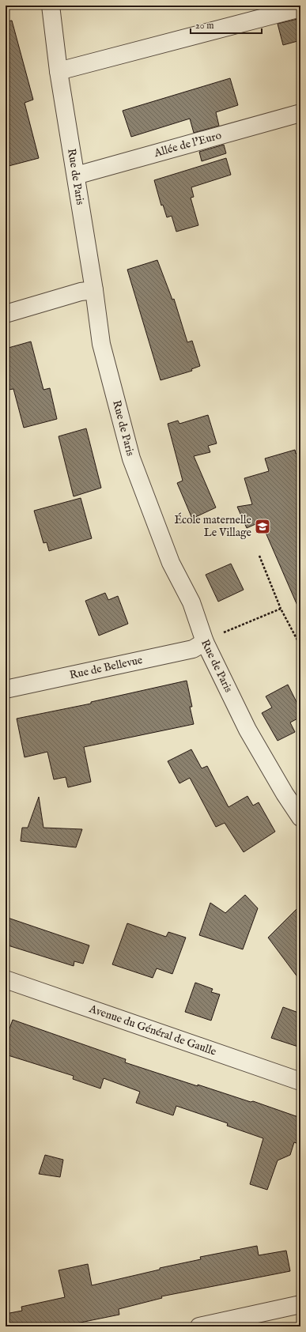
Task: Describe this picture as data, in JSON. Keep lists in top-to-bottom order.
{
  "streets": {
    "street": [
      "Allée de l'Euro",
      "Rue de Paris",
      "Rue de Bellevue",
      "Avenue du Général de Gaulle"
    ]
  },
  "crossings": [
    ["Allée de l'Euro", "Rue de Paris"],
    ["Rue de Paris", "Rue de Bellevue"]
  ],
  "places": {
    "school or university": ["École maternelle Le Village"]
  },
  "scale_bar": "20 m"
}
